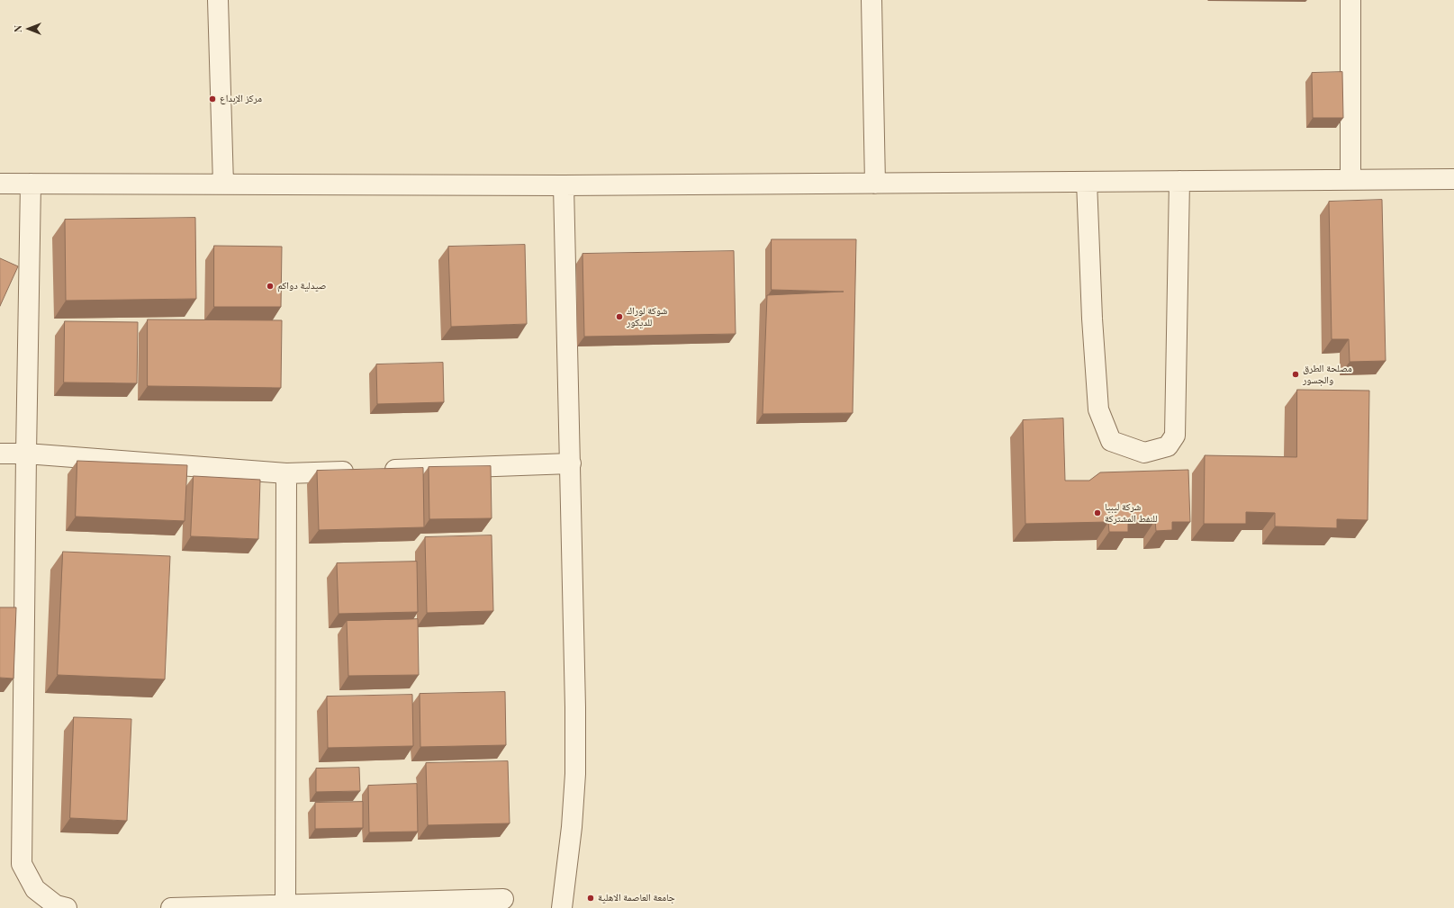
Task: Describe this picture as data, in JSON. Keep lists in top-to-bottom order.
{
  "places": [
    "مركز الإبداع",
    "صيدلية دواكم",
    "شوكة لوراك للديكور",
    "مصلحة الطرق والجسور",
    "شركة ليبيا للنفط المشتركة",
    "جامعة العاصمة الاهلية"
  ],
  "north": "left"
}
